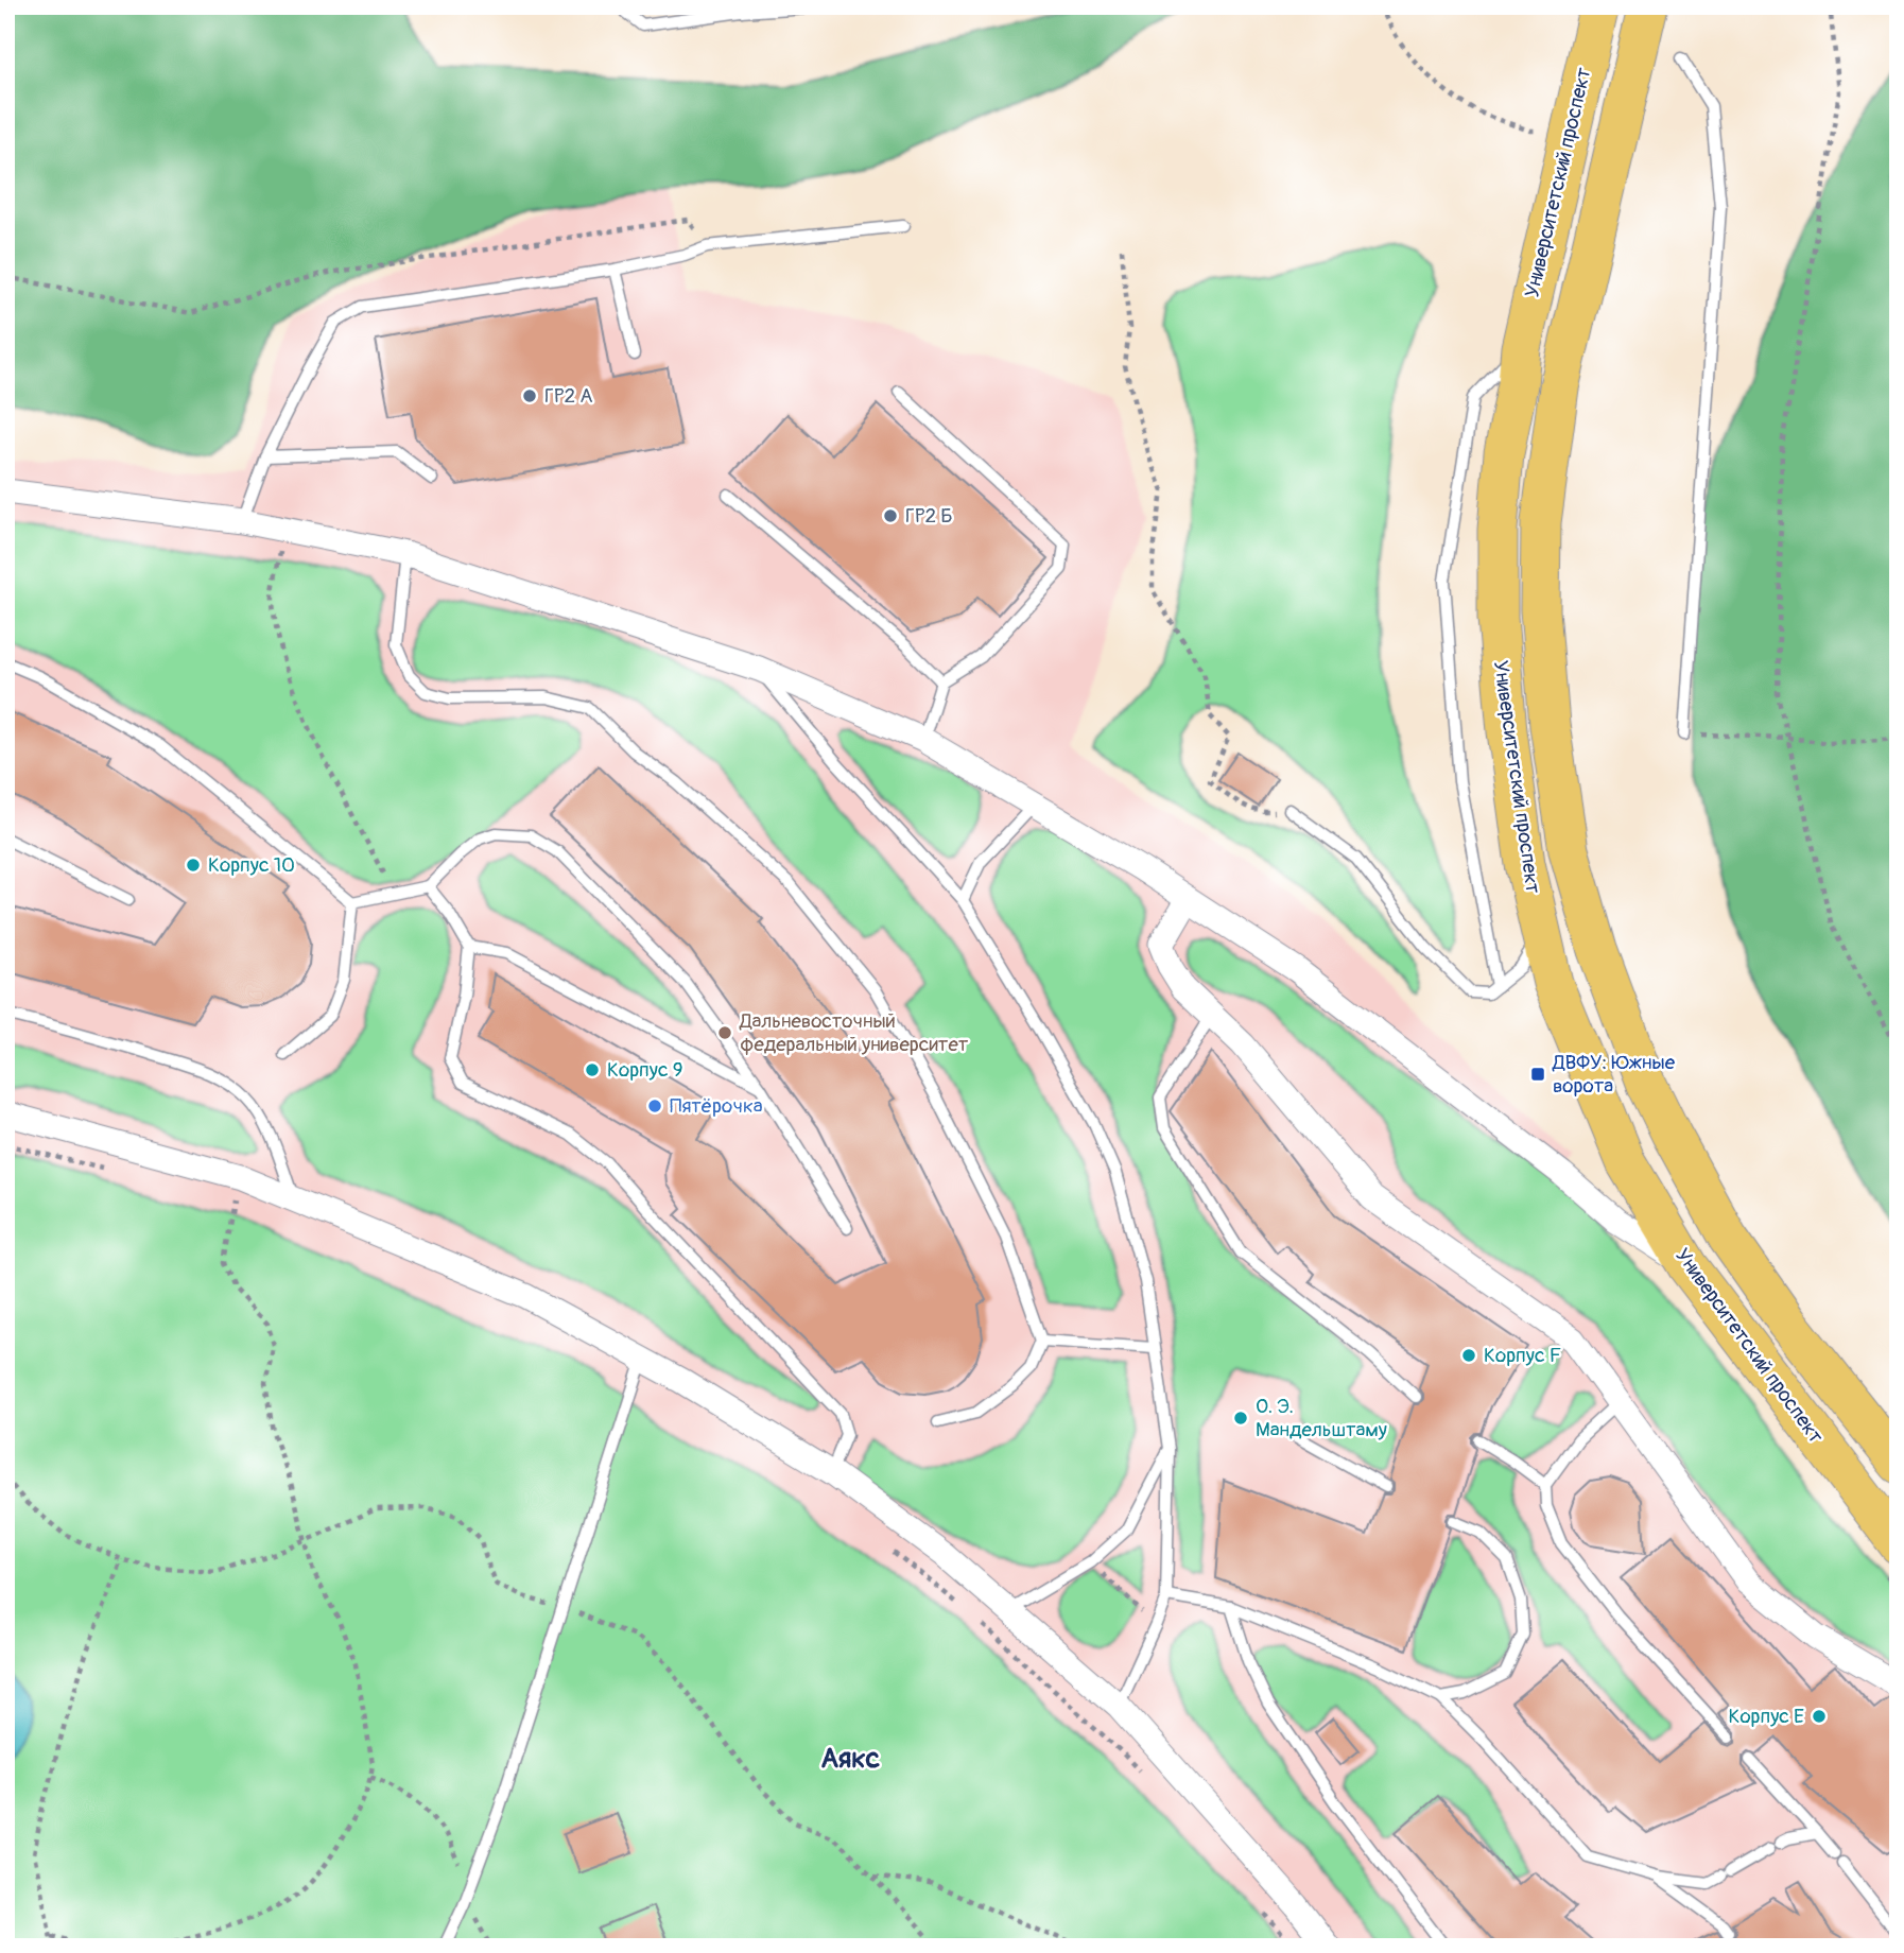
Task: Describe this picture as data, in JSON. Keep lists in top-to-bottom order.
{
  "streets": {
    "main road": ["Университетский проспект"]
  },
  "districts": ["Аякс"],
  "places": {
    "other": [
      "ГР2 А",
      "ГР2 Б",
      "Корпус 10",
      "Дальневосточный федеральный университет",
      "Корпус 9",
      "Пятёрочка",
      "Корпус F",
      "О. Э. Мандельштаму",
      "Корпус E"
    ],
    "transit": ["ДВФУ: Южные ворота"]
  }
}
